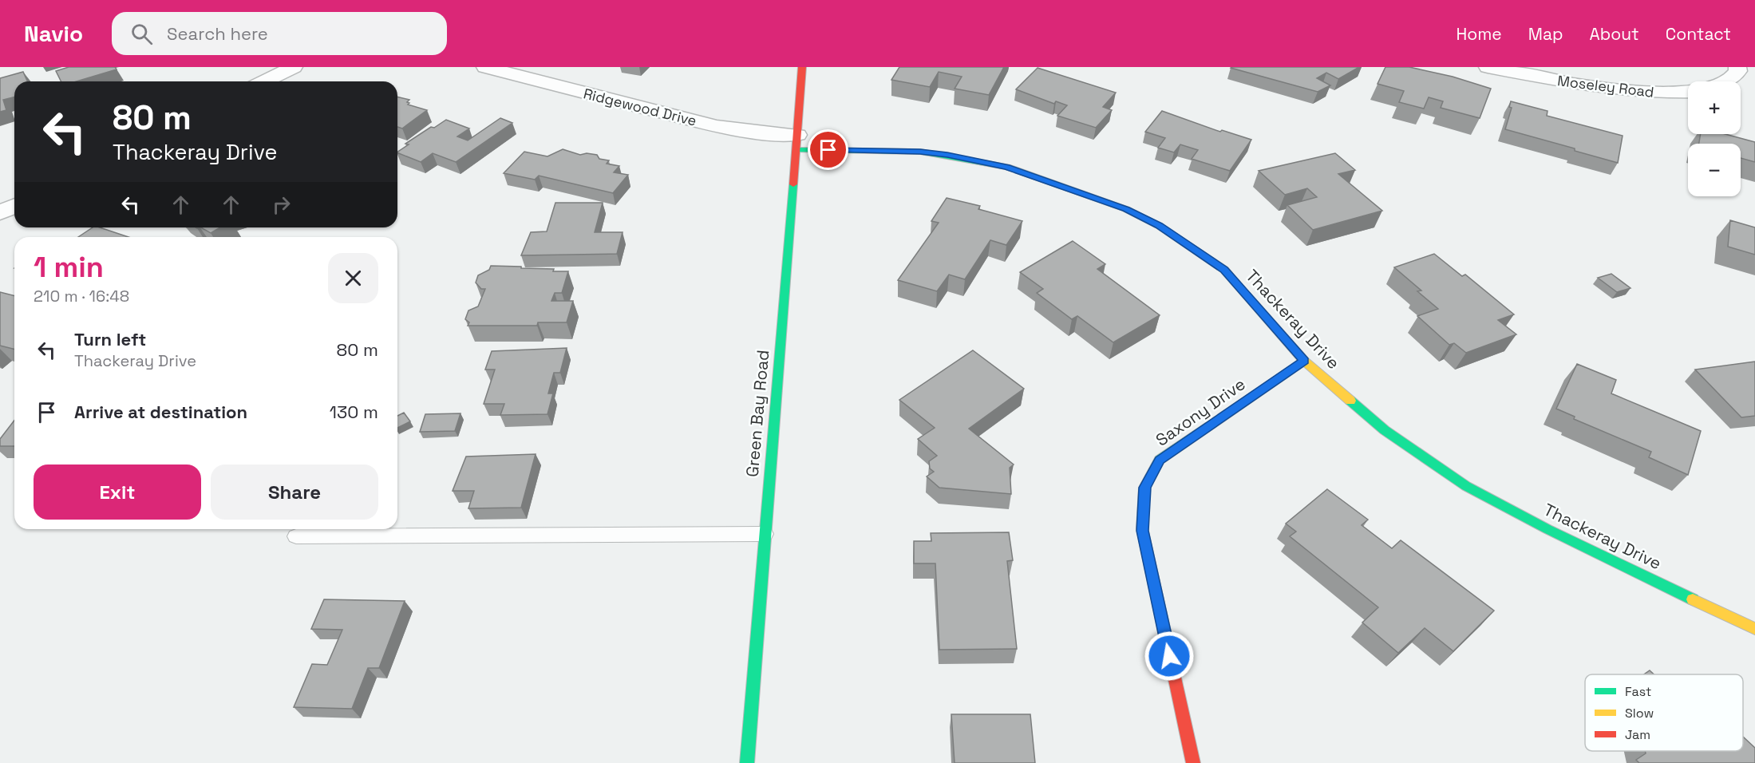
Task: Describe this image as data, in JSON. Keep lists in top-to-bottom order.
{
  "streets": {
    "street": [
      "Moseley Road",
      "Ridgewood Drive",
      "Thackeray Drive",
      "Saxony Drive",
      "Green Bay Road"
    ]
  },
  "crossings": [
    ["Ridgewood Drive", "Thackeray Drive"],
    ["Ridgewood Drive", "Green Bay Road"],
    ["Thackeray Drive", "Saxony Drive"],
    ["Thackeray Drive", "Green Bay Road"]
  ],
  "legend": ["Fast", "Slow", "Jam"],
  "page": {
    "header": "Navio",
    "search": "Search here",
    "nav": [
      "Home",
      "Map",
      "About",
      "Contact"
    ],
    "map_buttons": ["+", "−"],
    "turn": ["80 m", "Thackeray Drive"],
    "heading": ["1 min", "210 m · 16:48"],
    "list": [
      {
        "name": "Turn left",
        "note": "Thackeray Drive",
        "value": "80 m"
      },
      {
        "name": "Arrive at destination",
        "value": "130 m"
      }
    ],
    "buttons": ["Exit", "Share"]
  }
}
